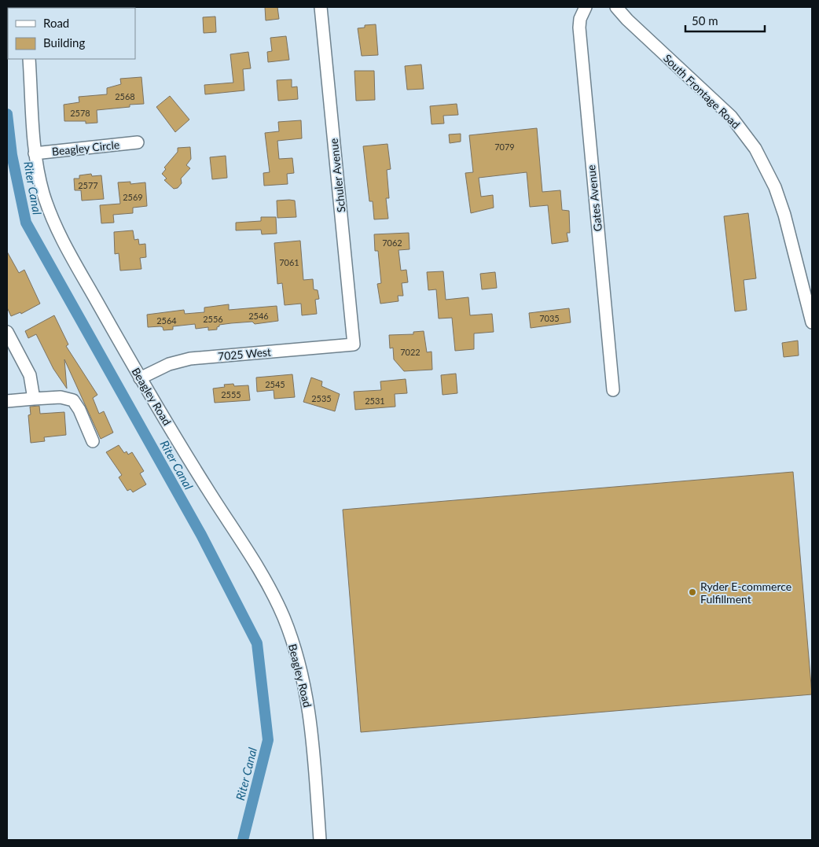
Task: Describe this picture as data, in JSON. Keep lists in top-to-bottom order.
{
  "streets": {
    "street": [
      "South Frontage Road",
      "Beagley Circle",
      "Schuler Avenue",
      "Gates Avenue",
      "7025 West",
      "Beagley Road"
    ]
  },
  "crossings": [
    ["Beagley Circle", "Beagley Road"],
    ["Schuler Avenue", "7025 West"],
    ["7025 West", "Beagley Road"]
  ],
  "water": ["Riter Canal"],
  "places": ["Ryder E-commerce Fulfillment"],
  "house_numbers": [
    "2568",
    "2578",
    "7079",
    "2577",
    "2569",
    "7062",
    "7061",
    "2546",
    "7035",
    "2556",
    "2564",
    "7022",
    "2545",
    "2555",
    "2535",
    "2531"
  ],
  "legend": ["Road", "Building"],
  "scale_bar": "50 m"
}
